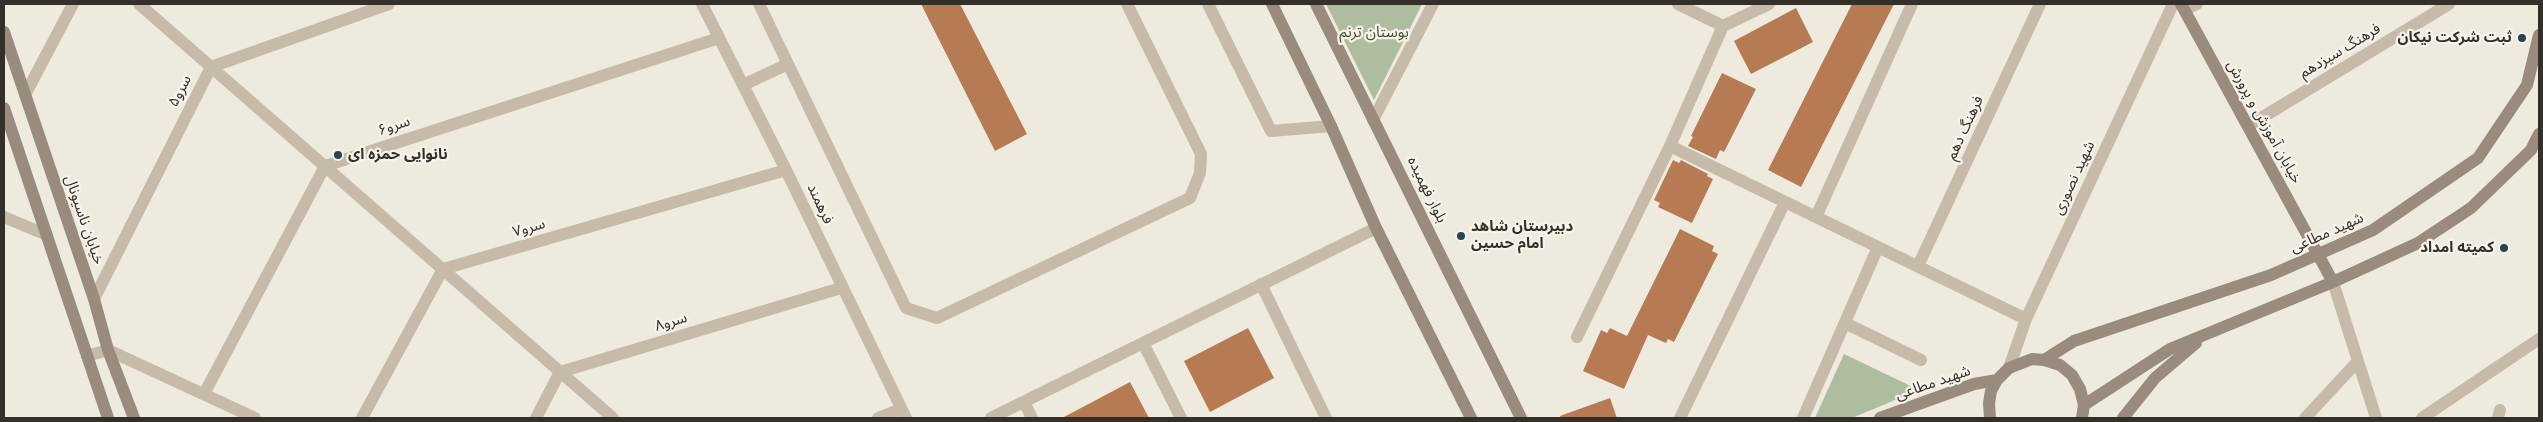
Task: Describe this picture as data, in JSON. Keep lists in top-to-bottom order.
{
  "streets": {
    "street": [
      "فرهنگ سیزدهم",
      "سرو۵",
      "خیابان آموزش و پرورش",
      "سرو۶",
      "فرهنگ دهم",
      "شهید نصوری",
      "بلوار فهمیده",
      "فرهمند",
      "خیابان ناسیونال",
      "سرو۷",
      "شهید مطاعی",
      "سرو۸"
    ]
  },
  "crossings": [
    ["فرهنگ سیزدهم", "خیابان آموزش و پرورش"],
    ["سرو۵", "خیابان ناسیونال"],
    ["خیابان آموزش و پرورش", "شهید مطاعی"],
    ["سرو۶", "فرهمند"],
    ["فرهمند", "سرو۷"],
    ["فرهمند", "سرو۸"]
  ],
  "parks": ["بوستان ترنم"],
  "places": [
    "ثبت شرکت نیکان",
    "نانوایی حمزه ای",
    "دبیرستان شاهد امام حسین",
    "کمیته امداد"
  ]
}
